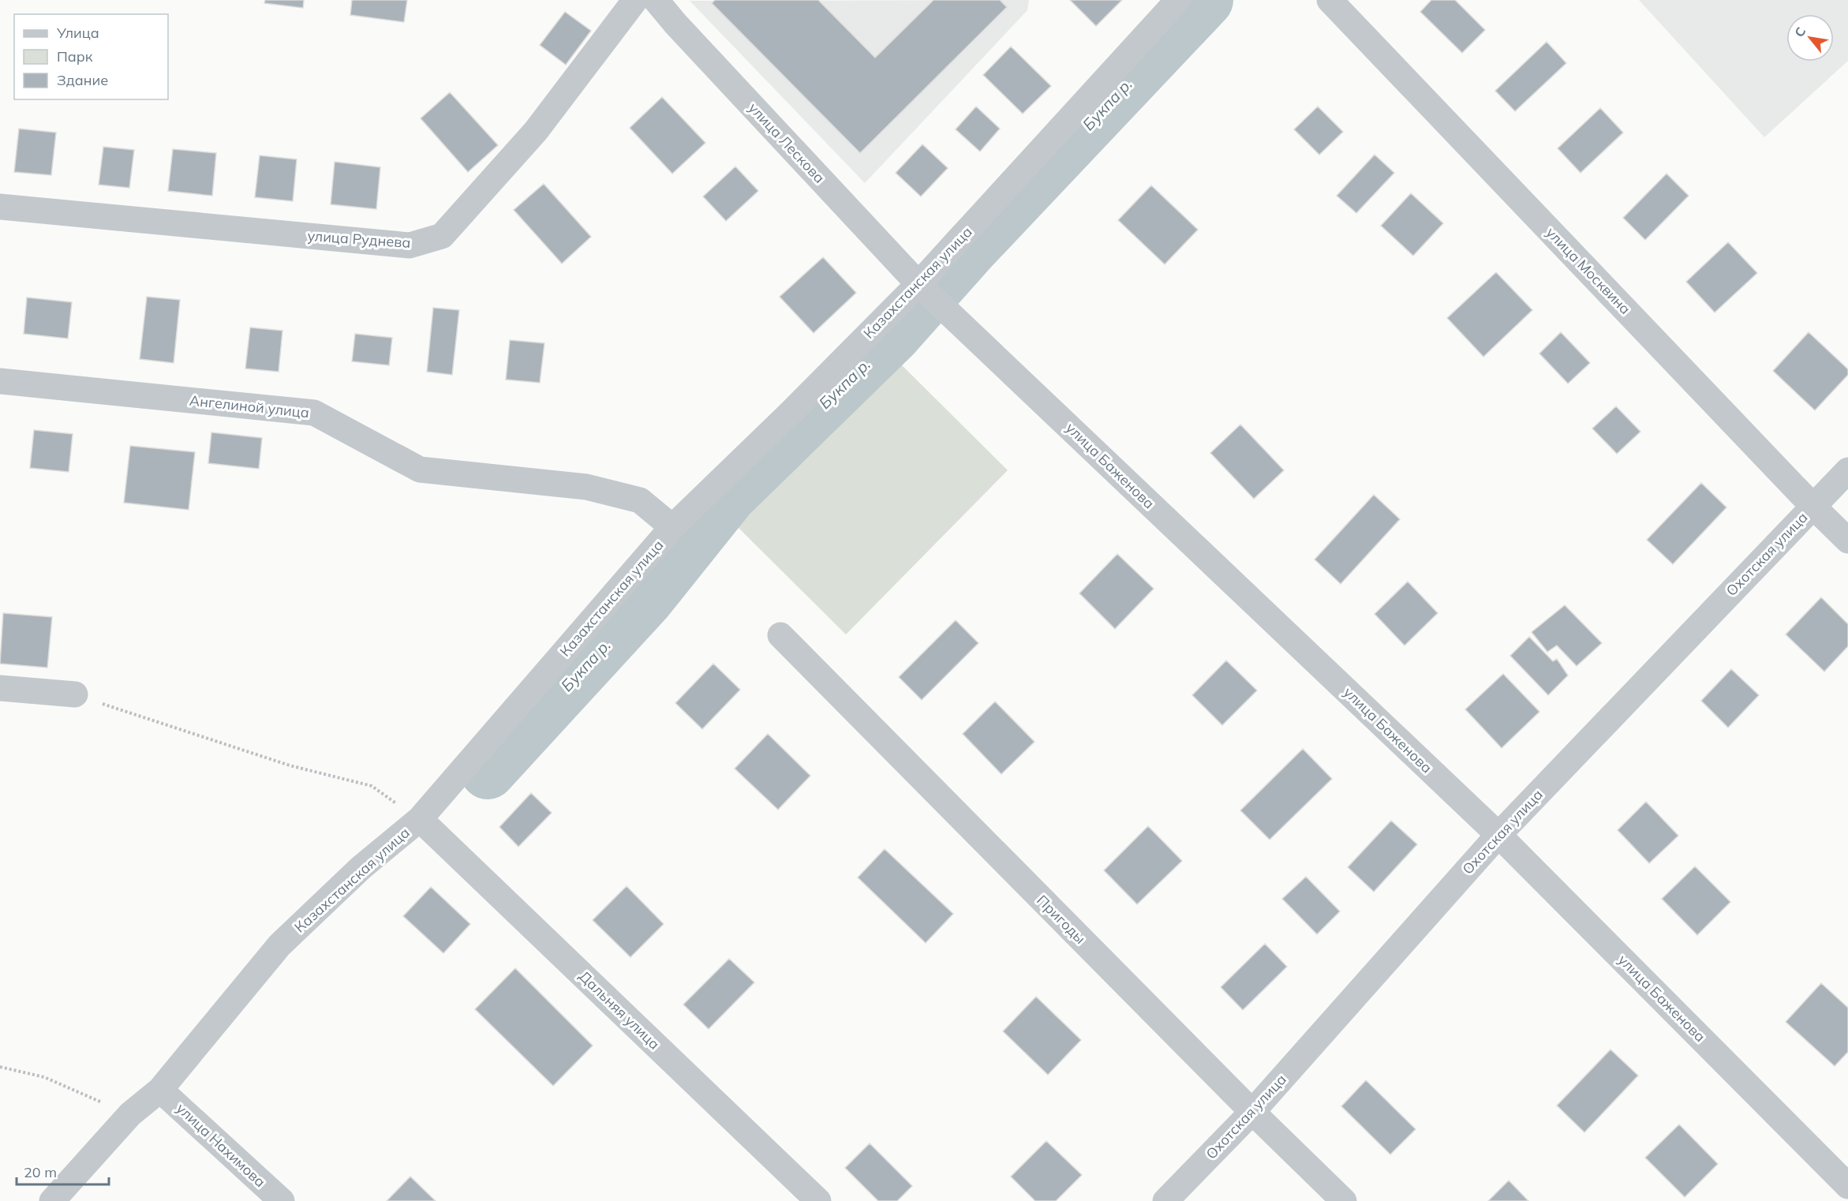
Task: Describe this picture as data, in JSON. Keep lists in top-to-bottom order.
{
  "streets": {
    "street": [
      "улица Лескова",
      "улица Руднева",
      "улица Москвина",
      "Казахстанская улица",
      "Ангелиной улица",
      "улица Баженова",
      "Охотская улица",
      "Пригоды",
      "Дальняя улица",
      "улица Нахимова"
    ]
  },
  "crossings": [
    ["улица Лескова", "Казахстанская улица"],
    ["улица Лескова", "улица Баженова"],
    ["улица Москвина", "Охотская улица"],
    ["Казахстанская улица", "Ангелиной улица"],
    ["Казахстанская улица", "улица Баженова"],
    ["Казахстанская улица", "Дальняя улица"],
    ["Казахстанская улица", "улица Нахимова"],
    ["улица Баженова", "Охотская улица"],
    ["Охотская улица", "Пригоды"]
  ],
  "water": ["Букпа р."],
  "legend": ["Улица", "Парк", "Здание"],
  "scale_bar": "20 m",
  "north": "top left"
}
